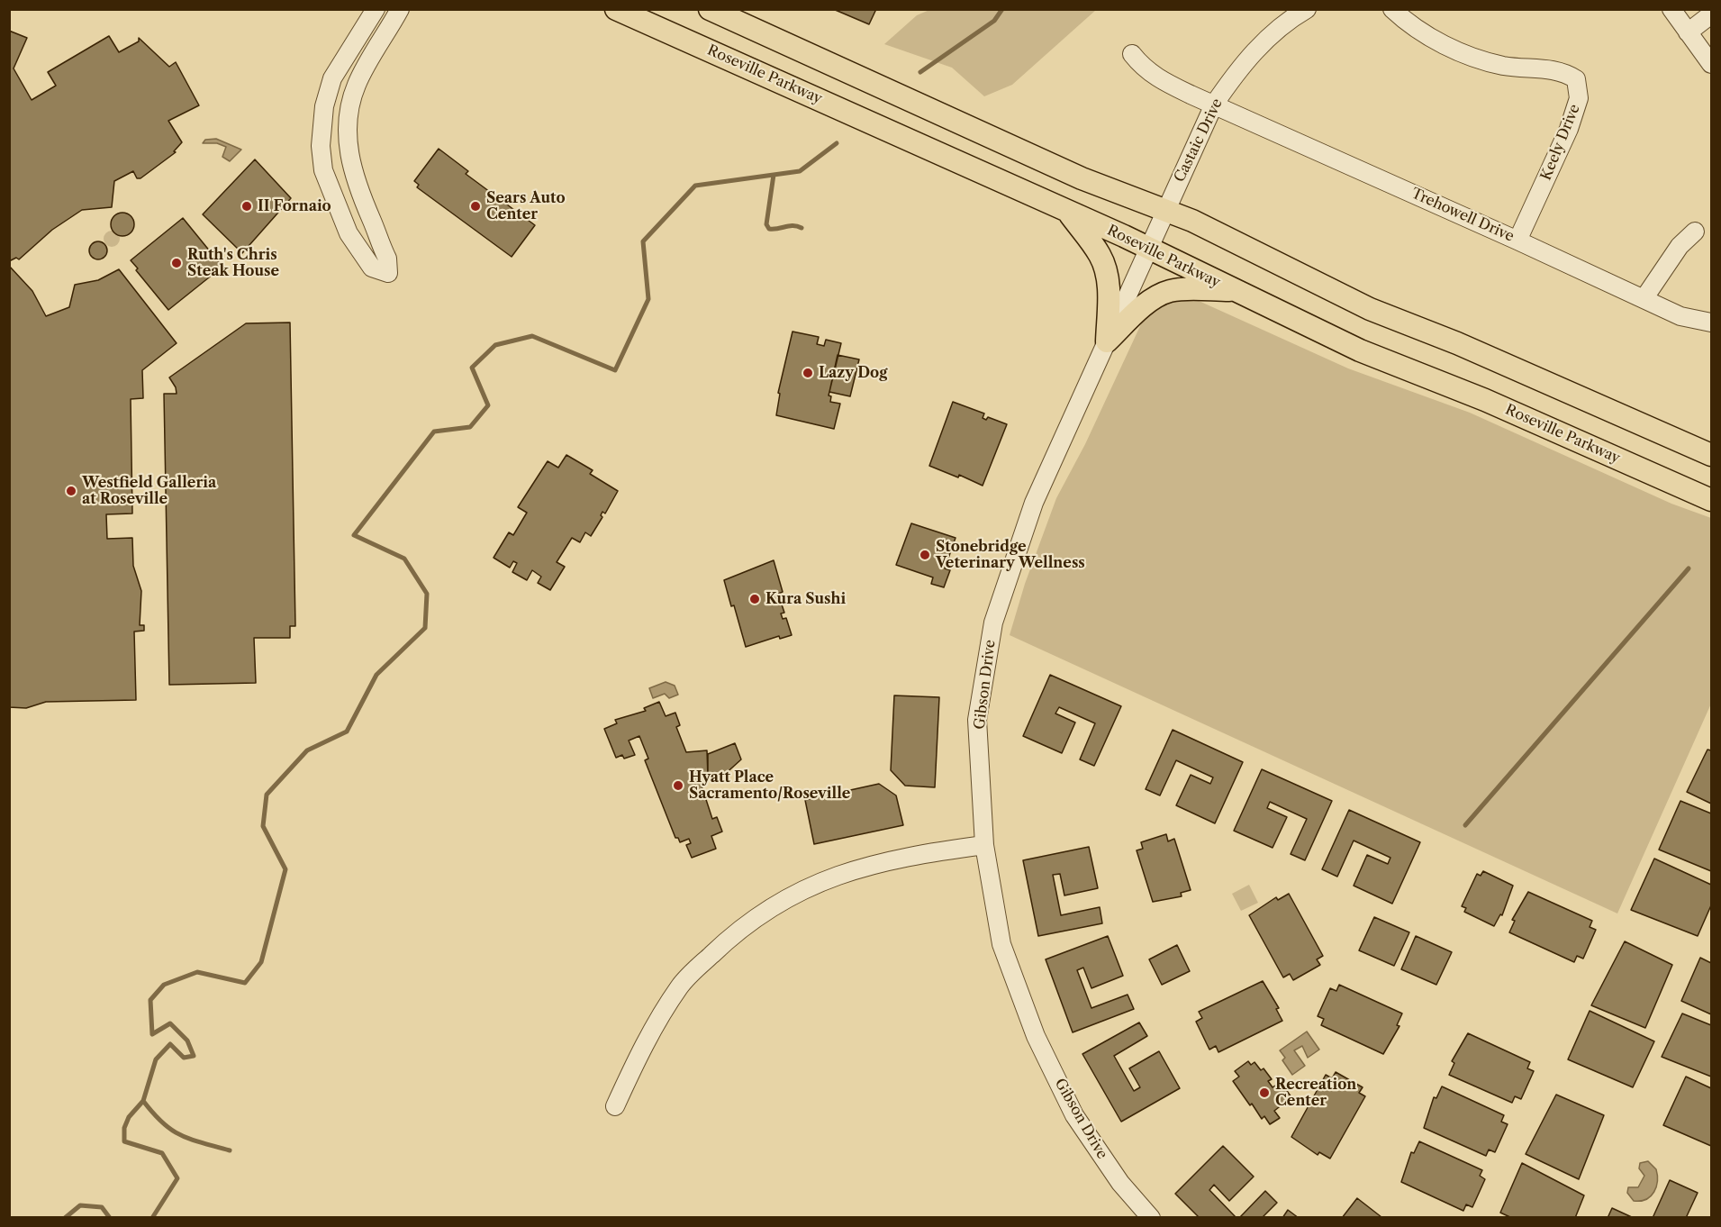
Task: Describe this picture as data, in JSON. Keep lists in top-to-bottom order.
{
  "streets": {
    "main road": ["Roseville Parkway"],
    "street": [
      "Castaic Drive",
      "Keely Drive",
      "Trehowell Drive",
      "Gibson Drive"
    ]
  },
  "crossings": [
    ["Roseville Parkway", "Gibson Drive"],
    ["Castaic Drive", "Trehowell Drive"],
    ["Castaic Drive", "Gibson Drive"],
    ["Keely Drive", "Trehowell Drive"]
  ],
  "places": [
    "II Fornaio",
    "Sears Auto Center",
    "Ruth's Chris Steak House",
    "Lazy Dog",
    "Westfield Galleria at Roseville",
    "Stonebridge Veterinary Wellness",
    "Kura Sushi",
    "Hyatt Place Sacramento/Roseville",
    "Recreation Center"
  ]
}
